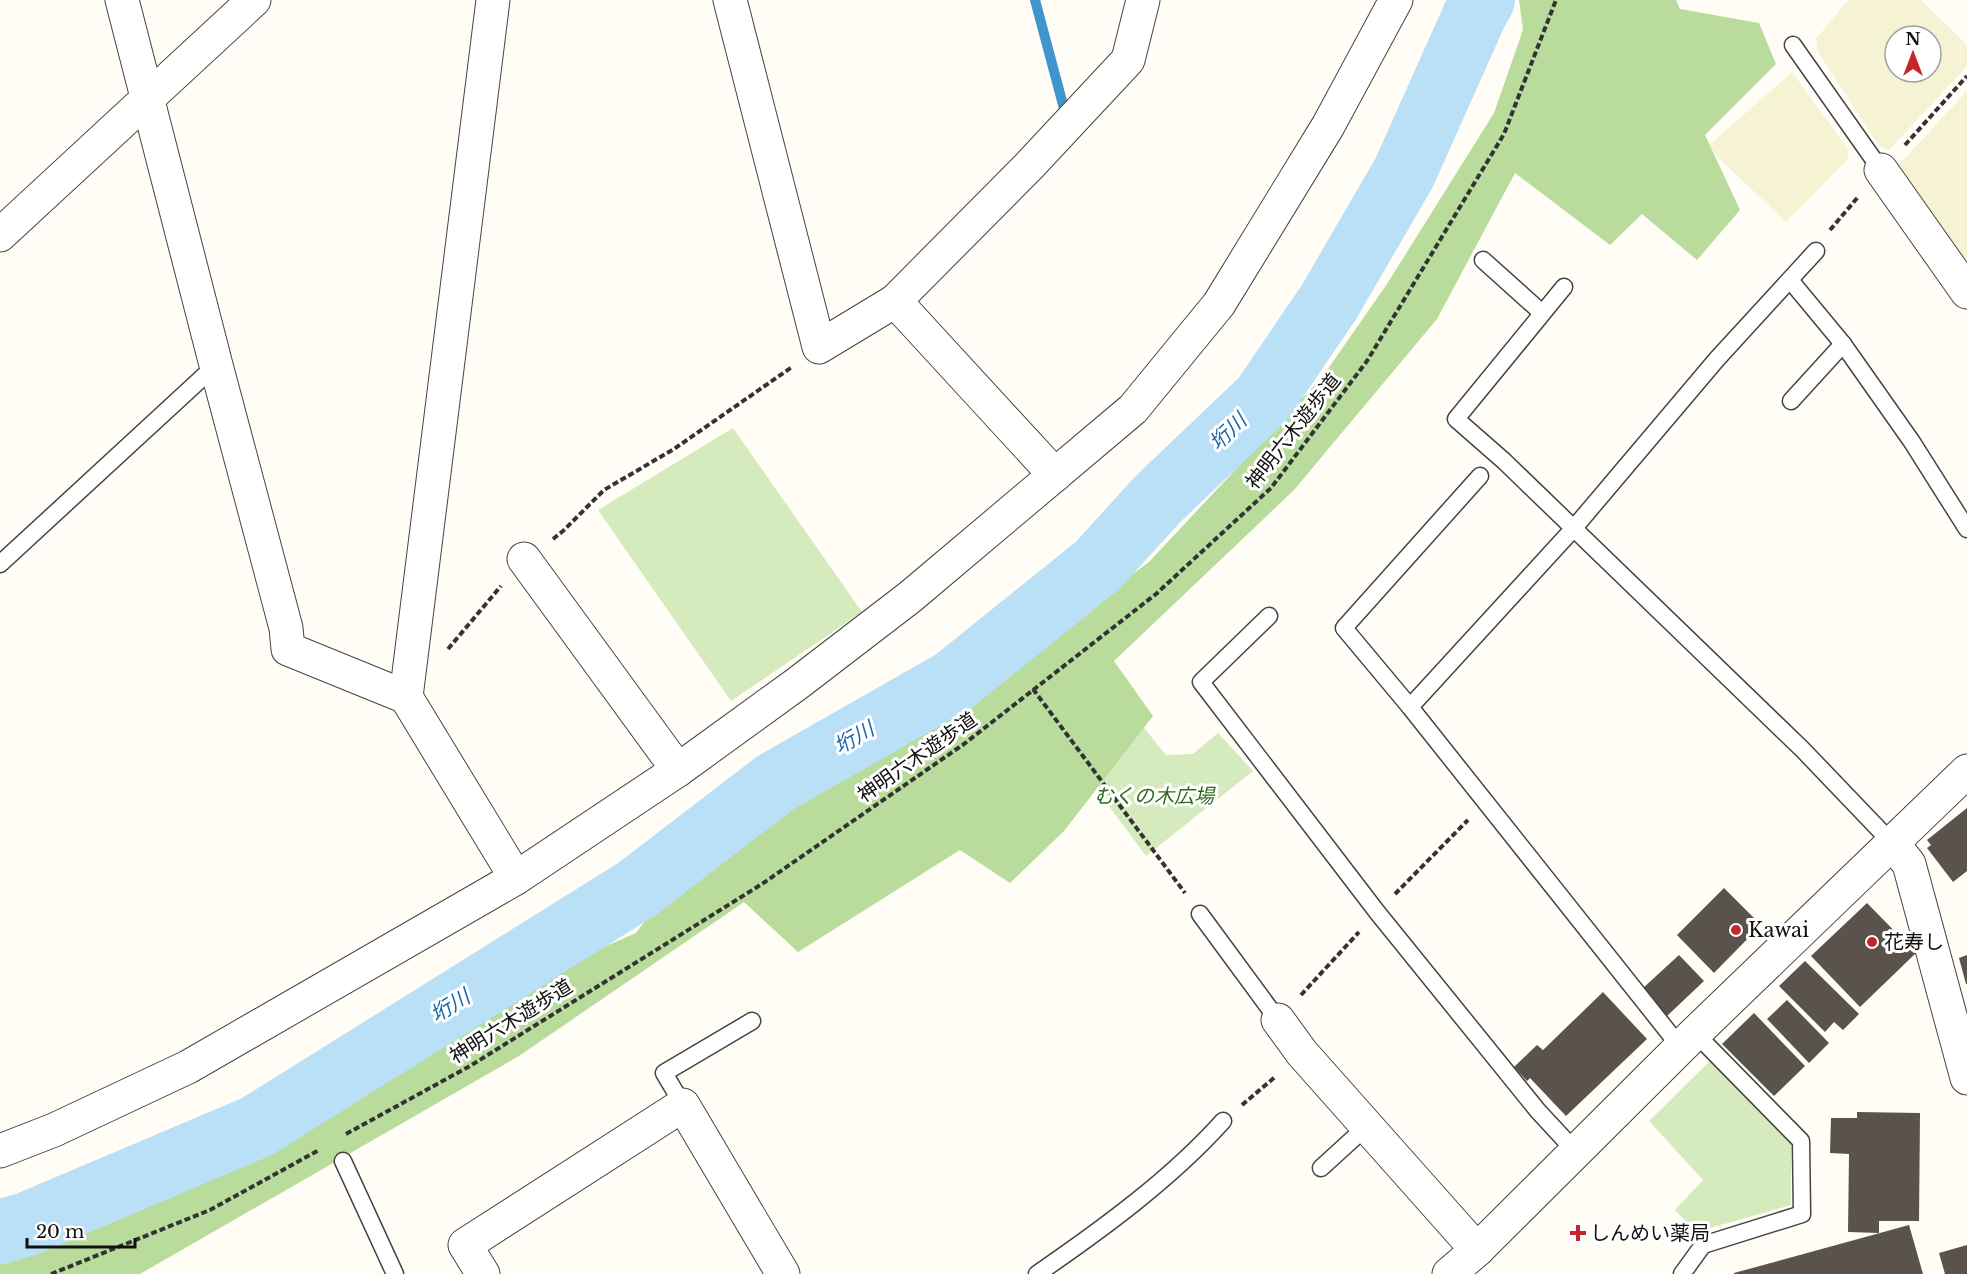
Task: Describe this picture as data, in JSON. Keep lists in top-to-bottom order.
{
  "streets": {
    "path": ["神明六木遊歩道"]
  },
  "water": ["垳川"],
  "parks": ["むくの木広場"],
  "places": {
    "other": ["Kawai", "花寿し"],
    "health": ["しんめい薬局"]
  },
  "scale_bar": "20 m",
  "north": "top"
}
